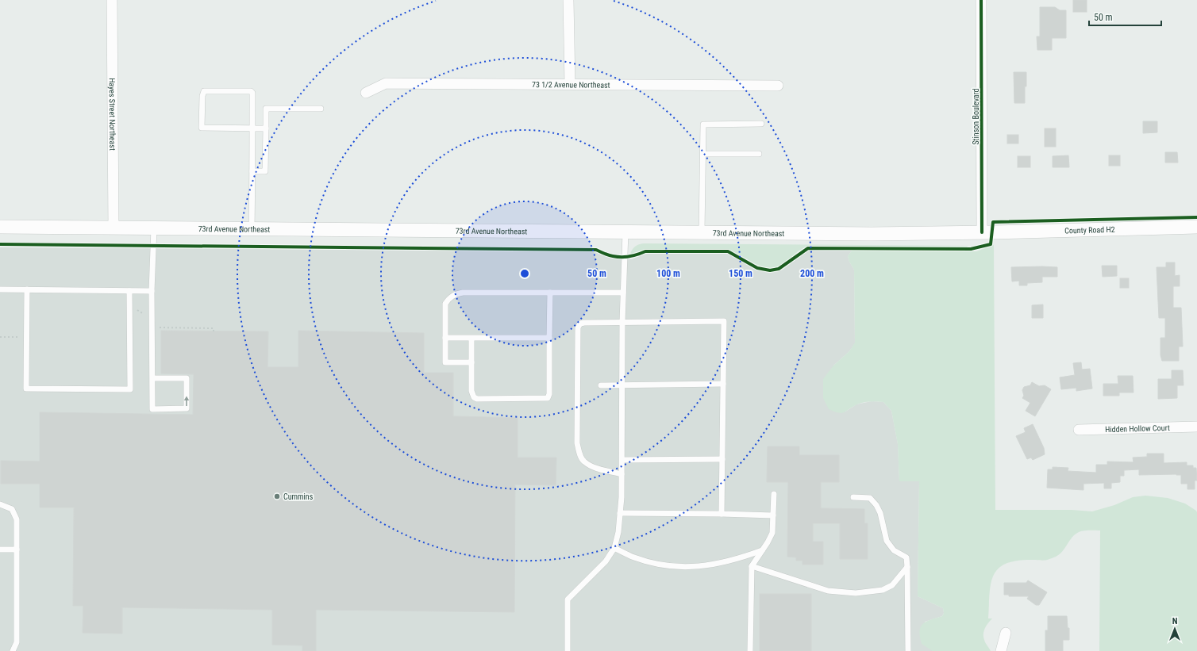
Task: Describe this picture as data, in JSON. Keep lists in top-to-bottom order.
{
  "streets": {
    "street": [
      "73 1/2 Avenue Northeast",
      "Hayes Street Northeast",
      "Stinson Boulevard",
      "73rd Avenue Northeast",
      "County Road H2",
      "Hidden Hollow Court"
    ]
  },
  "crossings": [
    ["Hayes Street Northeast", "73rd Avenue Northeast"],
    ["Stinson Boulevard", "73rd Avenue Northeast"],
    ["Stinson Boulevard", "County Road H2"],
    ["73rd Avenue Northeast", "County Road H2"]
  ],
  "places": ["Cummins"],
  "scale_bar": "50 m",
  "north": "top",
  "rings": [
    "50 m",
    "100 m",
    "150 m",
    "200 m"
  ]
}
